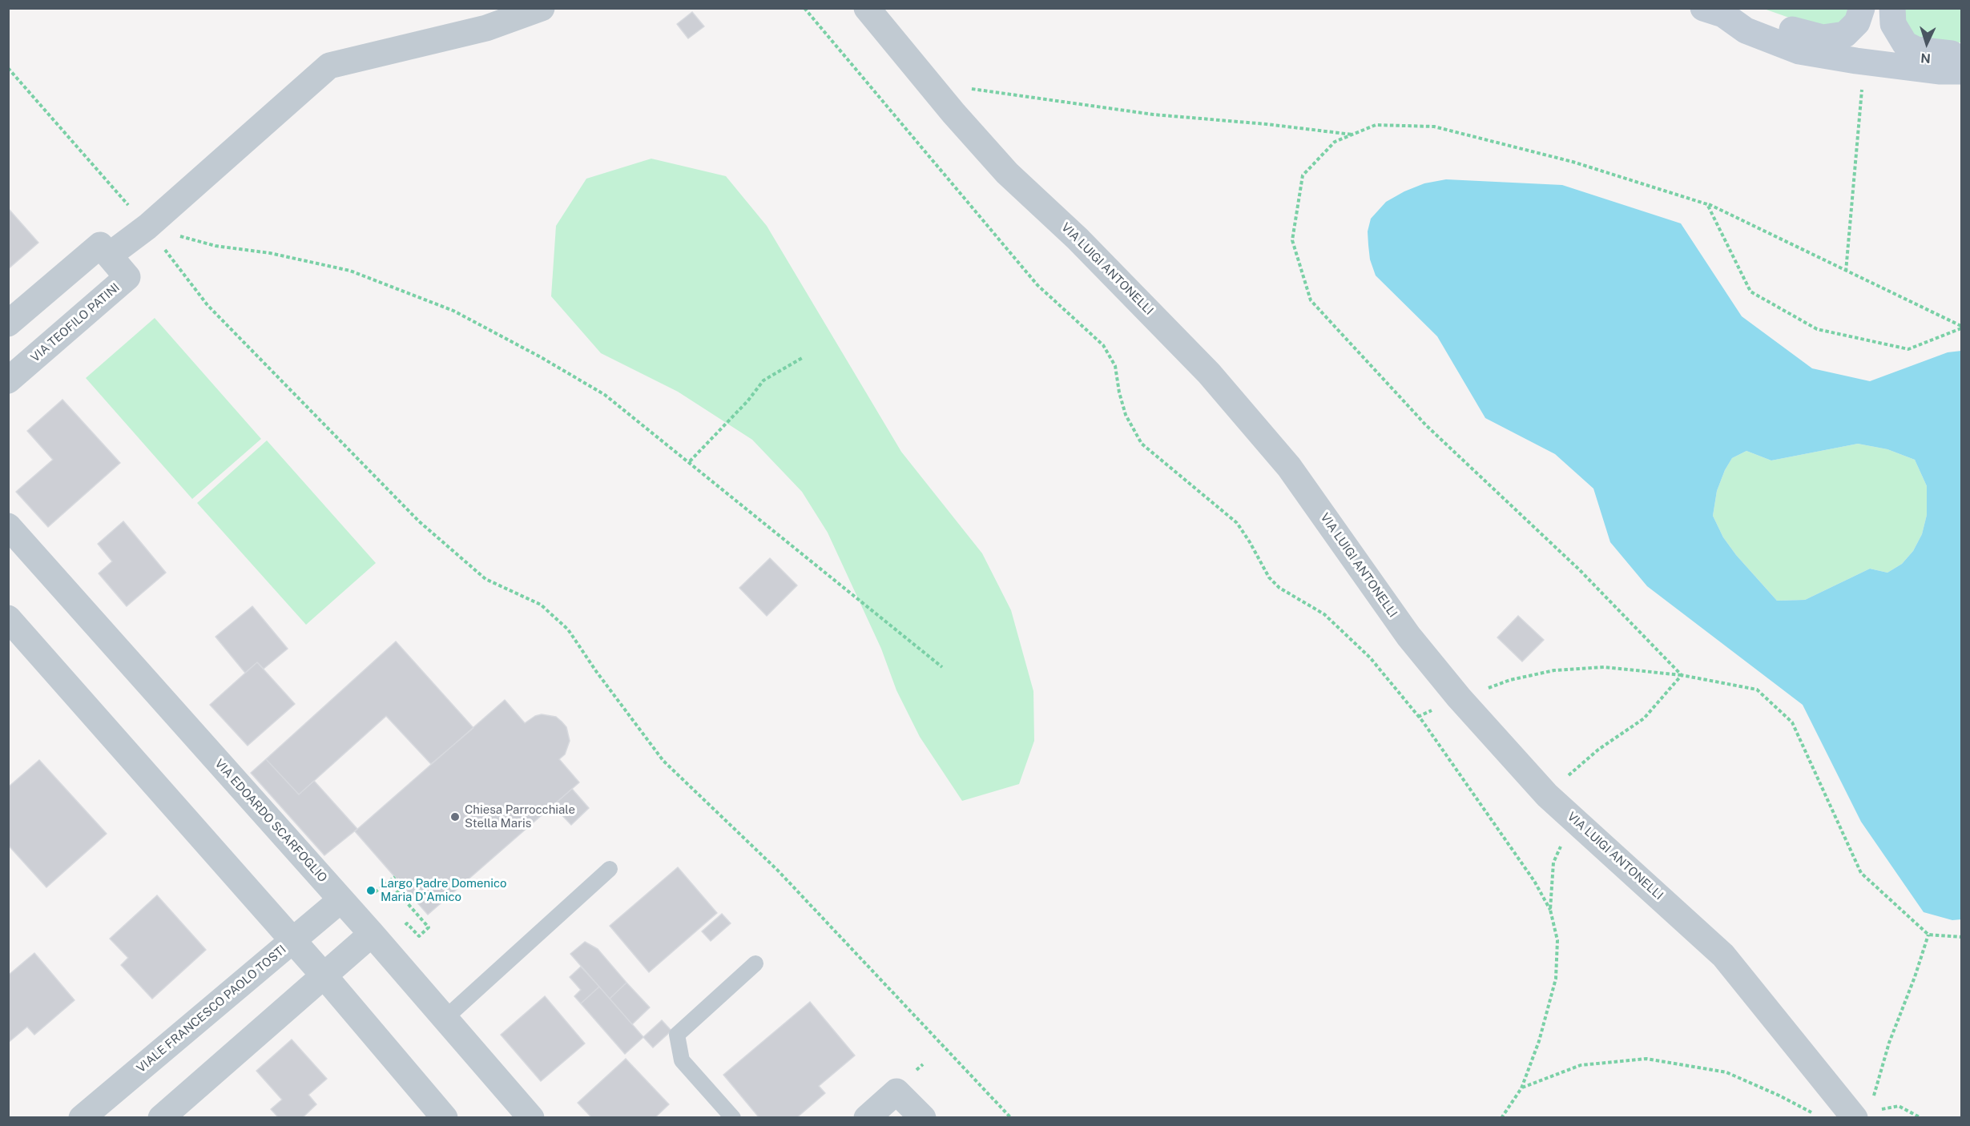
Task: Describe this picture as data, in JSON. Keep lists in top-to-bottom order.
{
  "streets": {
    "street": [
      "VIA LUIGI ANTONELLI",
      "VIA TEOFILO PATINI",
      "VIA EDOARDO SCARFOGLIO",
      "VIALE FRANCESCO PAOLO TOSTI"
    ]
  },
  "crossings": [
    ["VIA EDOARDO SCARFOGLIO", "VIALE FRANCESCO PAOLO TOSTI"]
  ],
  "places": ["Chiesa Parrocchiale Stella Maris", "Largo Padre Domenico Maria D'Amico"],
  "north": "bottom"
}
